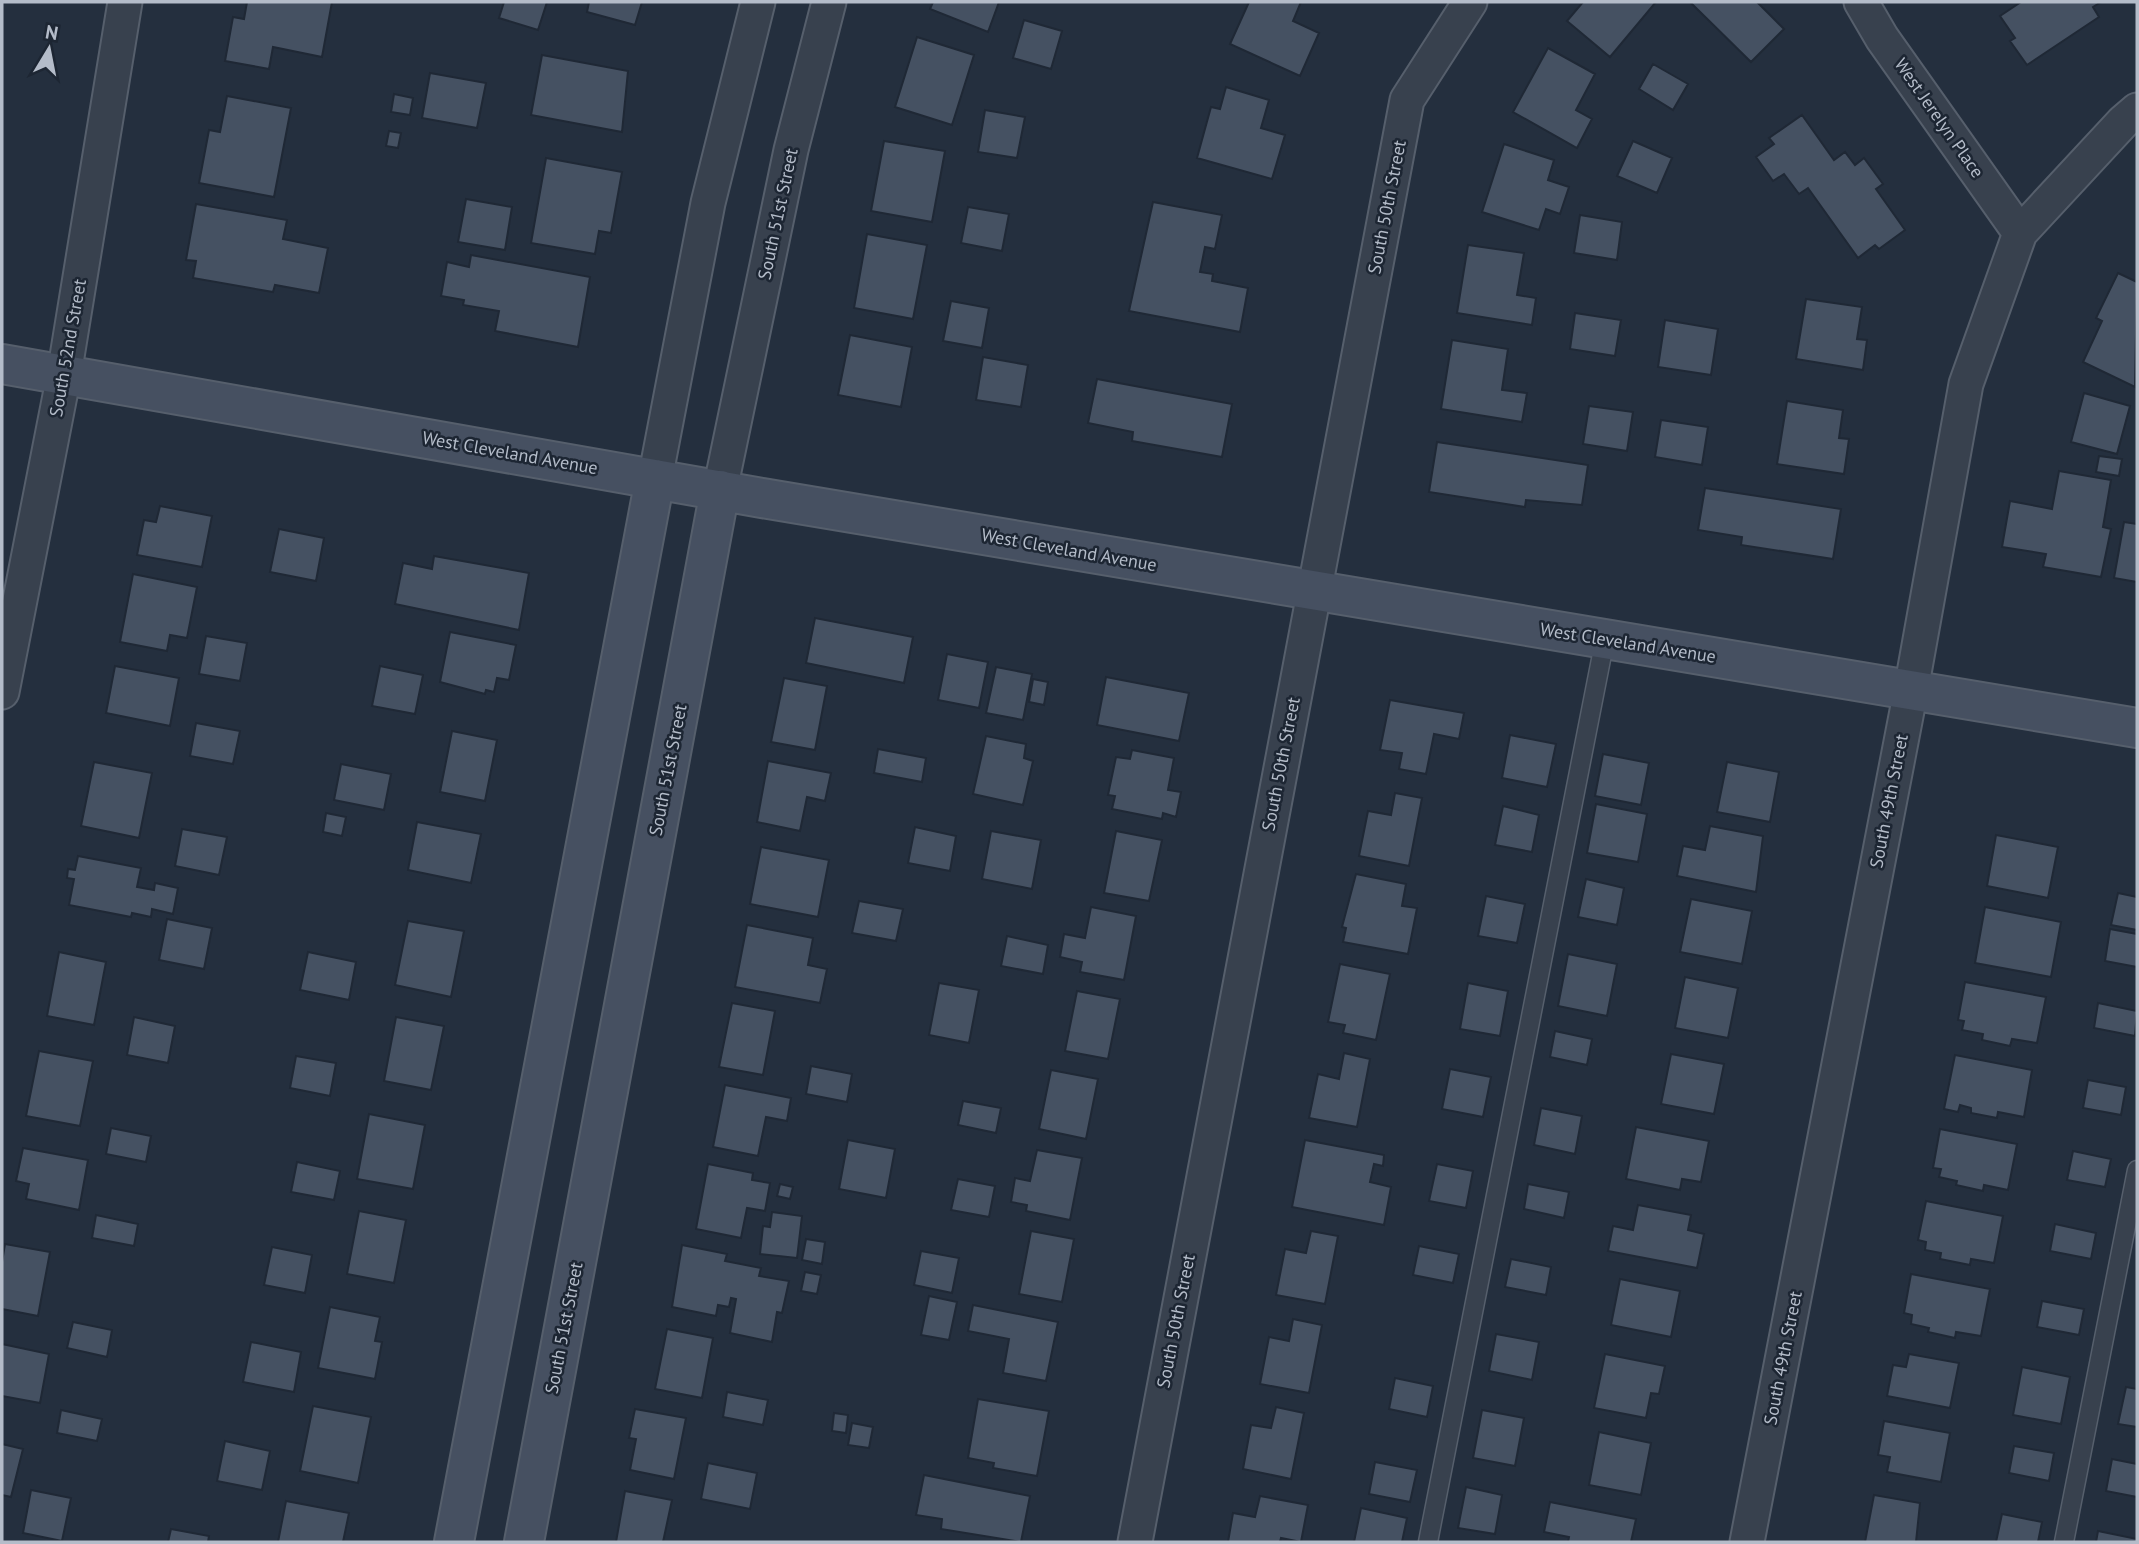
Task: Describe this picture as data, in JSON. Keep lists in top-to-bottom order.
{
  "streets": {
    "street": [
      "West Jerelyn Place",
      "South 50th Street",
      "South 51st Street",
      "South 52nd Street",
      "West Cleveland Avenue",
      "South 49th Street"
    ]
  },
  "crossings": [
    ["West Jerelyn Place", "South 49th Street"],
    ["South 50th Street", "West Cleveland Avenue"],
    ["South 51st Street", "West Cleveland Avenue"],
    ["South 52nd Street", "West Cleveland Avenue"],
    ["West Cleveland Avenue", "South 49th Street"]
  ],
  "north": "top"
}
